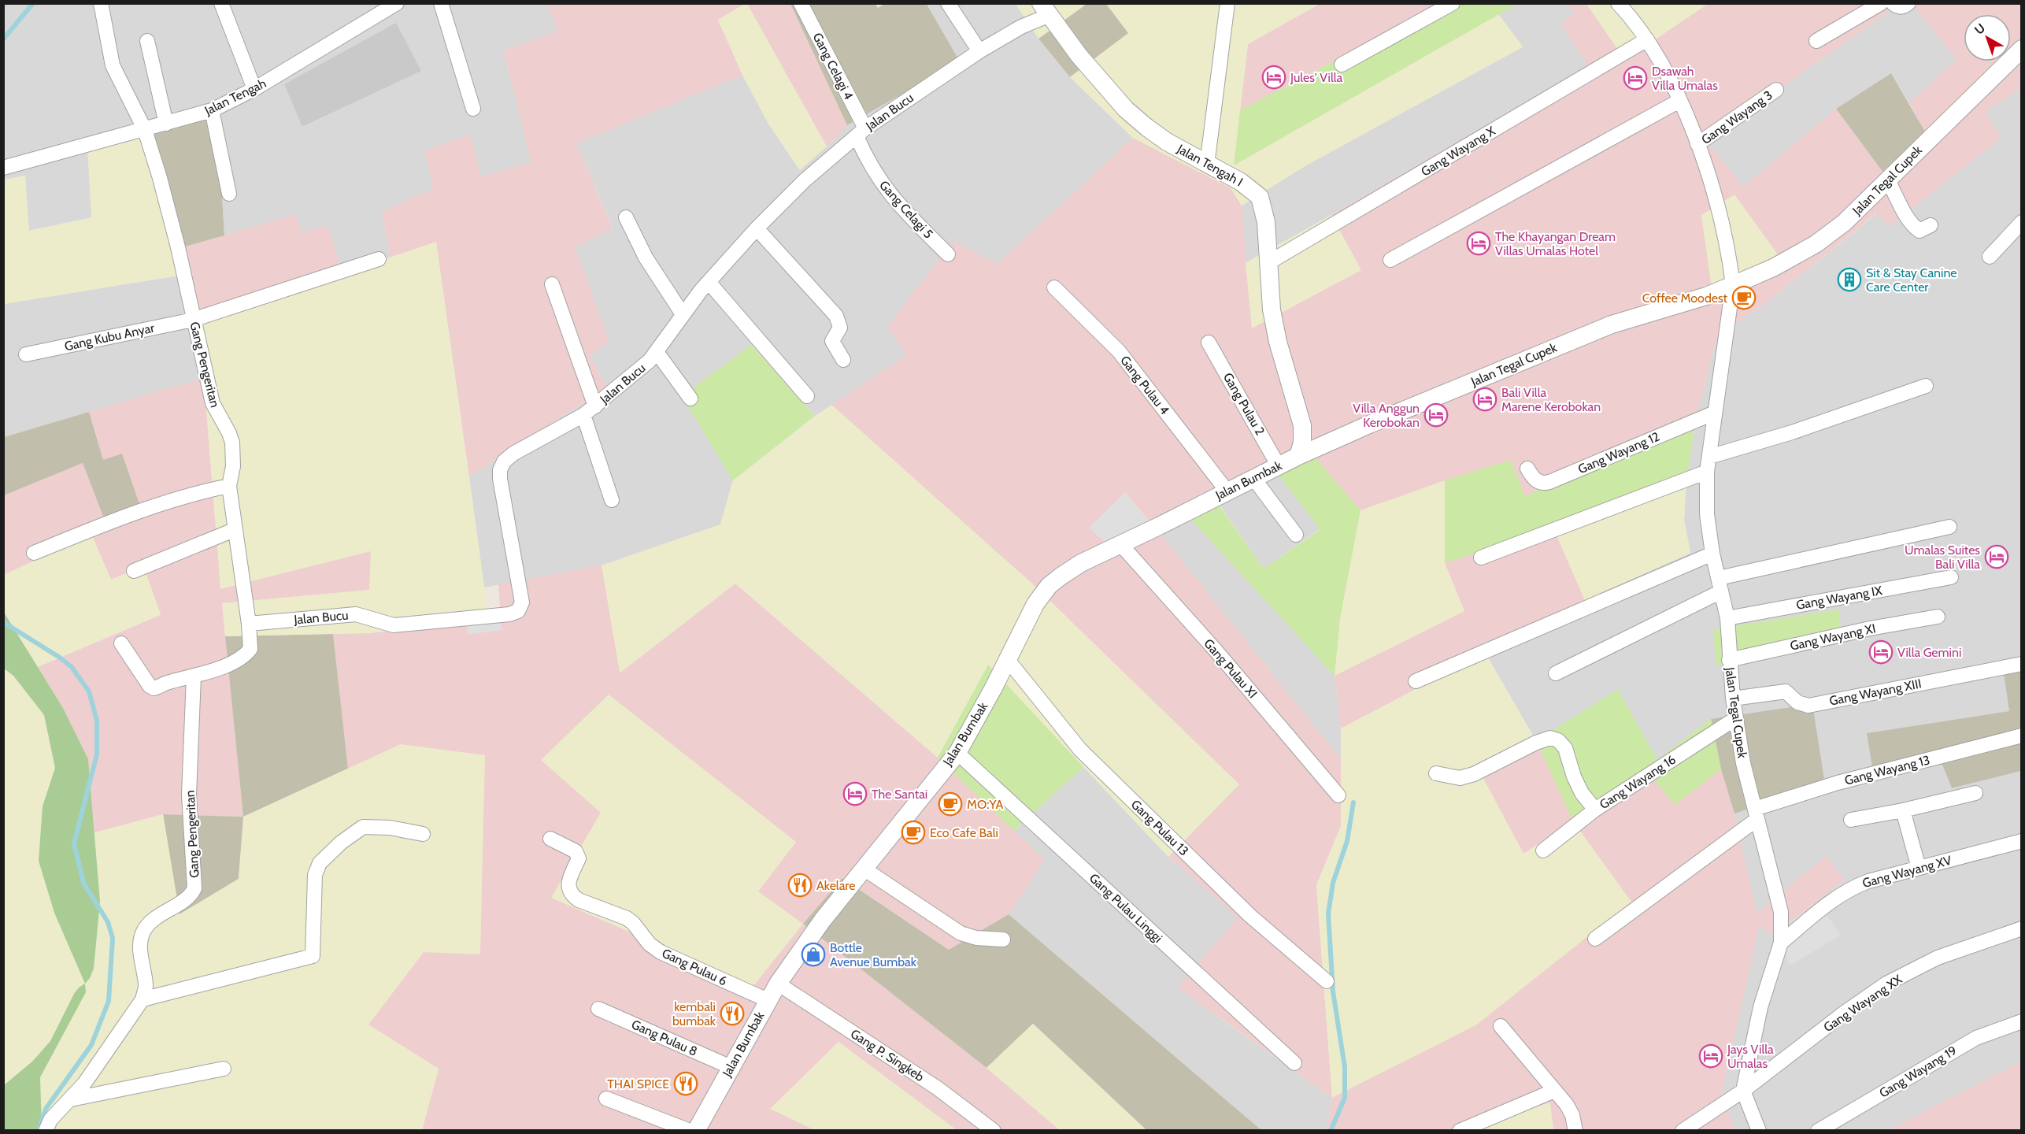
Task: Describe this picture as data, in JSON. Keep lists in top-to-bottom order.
{
  "streets": {
    "street": [
      "Gang Celagi 4",
      "Jalan Tengah",
      "Jalan Bucu",
      "Gang Wayang 3",
      "Gang Wayang X",
      "Jalan Tengah I",
      "Jalan Tegal Cupek",
      "Gang Celagi 5",
      "Gang Kubu Anyar",
      "Gang Pengeritan",
      "Gang Pulau 4",
      "Gang Pulau 2",
      "Gang Wayang 12",
      "Jalan Bumbak",
      "Gang Wayang IX",
      "Gang Wayang XI",
      "Gang Pulau XI",
      "Gang Wayang XIII",
      "Gang Wayang 13",
      "Gang Wayang 16",
      "Gang Pulau 13",
      "Gang Wayang XV",
      "Gang Pulau Linggi",
      "Gang Pulau 6",
      "Gang Wayang XX",
      "Gang Pulau 8",
      "Gang P. Singkeb",
      "Gang Wayang 19"
    ]
  },
  "crossings": [
    ["Gang Celagi 4", "Jalan Bucu"],
    ["Gang Celagi 4", "Gang Celagi 5"],
    ["Jalan Tengah", "Gang Pengeritan"],
    ["Jalan Bucu", "Jalan Tengah I"],
    ["Jalan Bucu", "Gang Celagi 5"],
    ["Jalan Bucu", "Gang Pengeritan"],
    ["Gang Wayang 3", "Jalan Tegal Cupek"],
    ["Gang Wayang X", "Jalan Tengah I"],
    ["Gang Wayang X", "Jalan Tegal Cupek"],
    ["Jalan Tengah I", "Jalan Tegal Cupek"],
    ["Jalan Tengah I", "Jalan Bumbak"],
    ["Jalan Tegal Cupek", "Gang Wayang 12"],
    ["Jalan Tegal Cupek", "Jalan Bumbak"],
    ["Jalan Tegal Cupek", "Gang Wayang IX"],
    ["Jalan Tegal Cupek", "Gang Wayang XI"],
    ["Jalan Tegal Cupek", "Gang Wayang XIII"],
    ["Jalan Tegal Cupek", "Gang Wayang 13"],
    ["Jalan Tegal Cupek", "Gang Wayang 16"],
    ["Jalan Tegal Cupek", "Gang Wayang XV"],
    ["Jalan Tegal Cupek", "Gang Wayang XX"],
    ["Gang Kubu Anyar", "Gang Pengeritan"],
    ["Gang Pulau 4", "Jalan Bumbak"],
    ["Gang Pulau 2", "Jalan Bumbak"],
    ["Jalan Bumbak", "Gang Pulau XI"],
    ["Jalan Bumbak", "Gang Pulau 13"],
    ["Jalan Bumbak", "Gang Pulau Linggi"],
    ["Jalan Bumbak", "Gang Pulau 6"],
    ["Jalan Bumbak", "Gang Pulau 8"],
    ["Jalan Bumbak", "Gang P. Singkeb"]
  ],
  "places": {
    "hotel": [
      "Jules' Villa",
      "Dsawah Villa Umalas",
      "The Khayangan Dream Villas Umalas Hotel",
      "Bali Villa Marene Kerobokan",
      "Villa Anggun Kerobokan",
      "Umalas Suites Bali Villa",
      "Villa Gemini",
      "The Santai",
      "Jays Villa Umalas"
    ],
    "building": ["Sit & Stay Canine Care Center"],
    "cafe": ["Coffee Moodest", "MO:YA", "Eco Cafe Bali"],
    "restaurant": ["Akelare", "kembali bumbak", "THAI SPICE"],
    "shop": ["Bottle Avenue Bumbak"]
  },
  "north": "top left"
}
